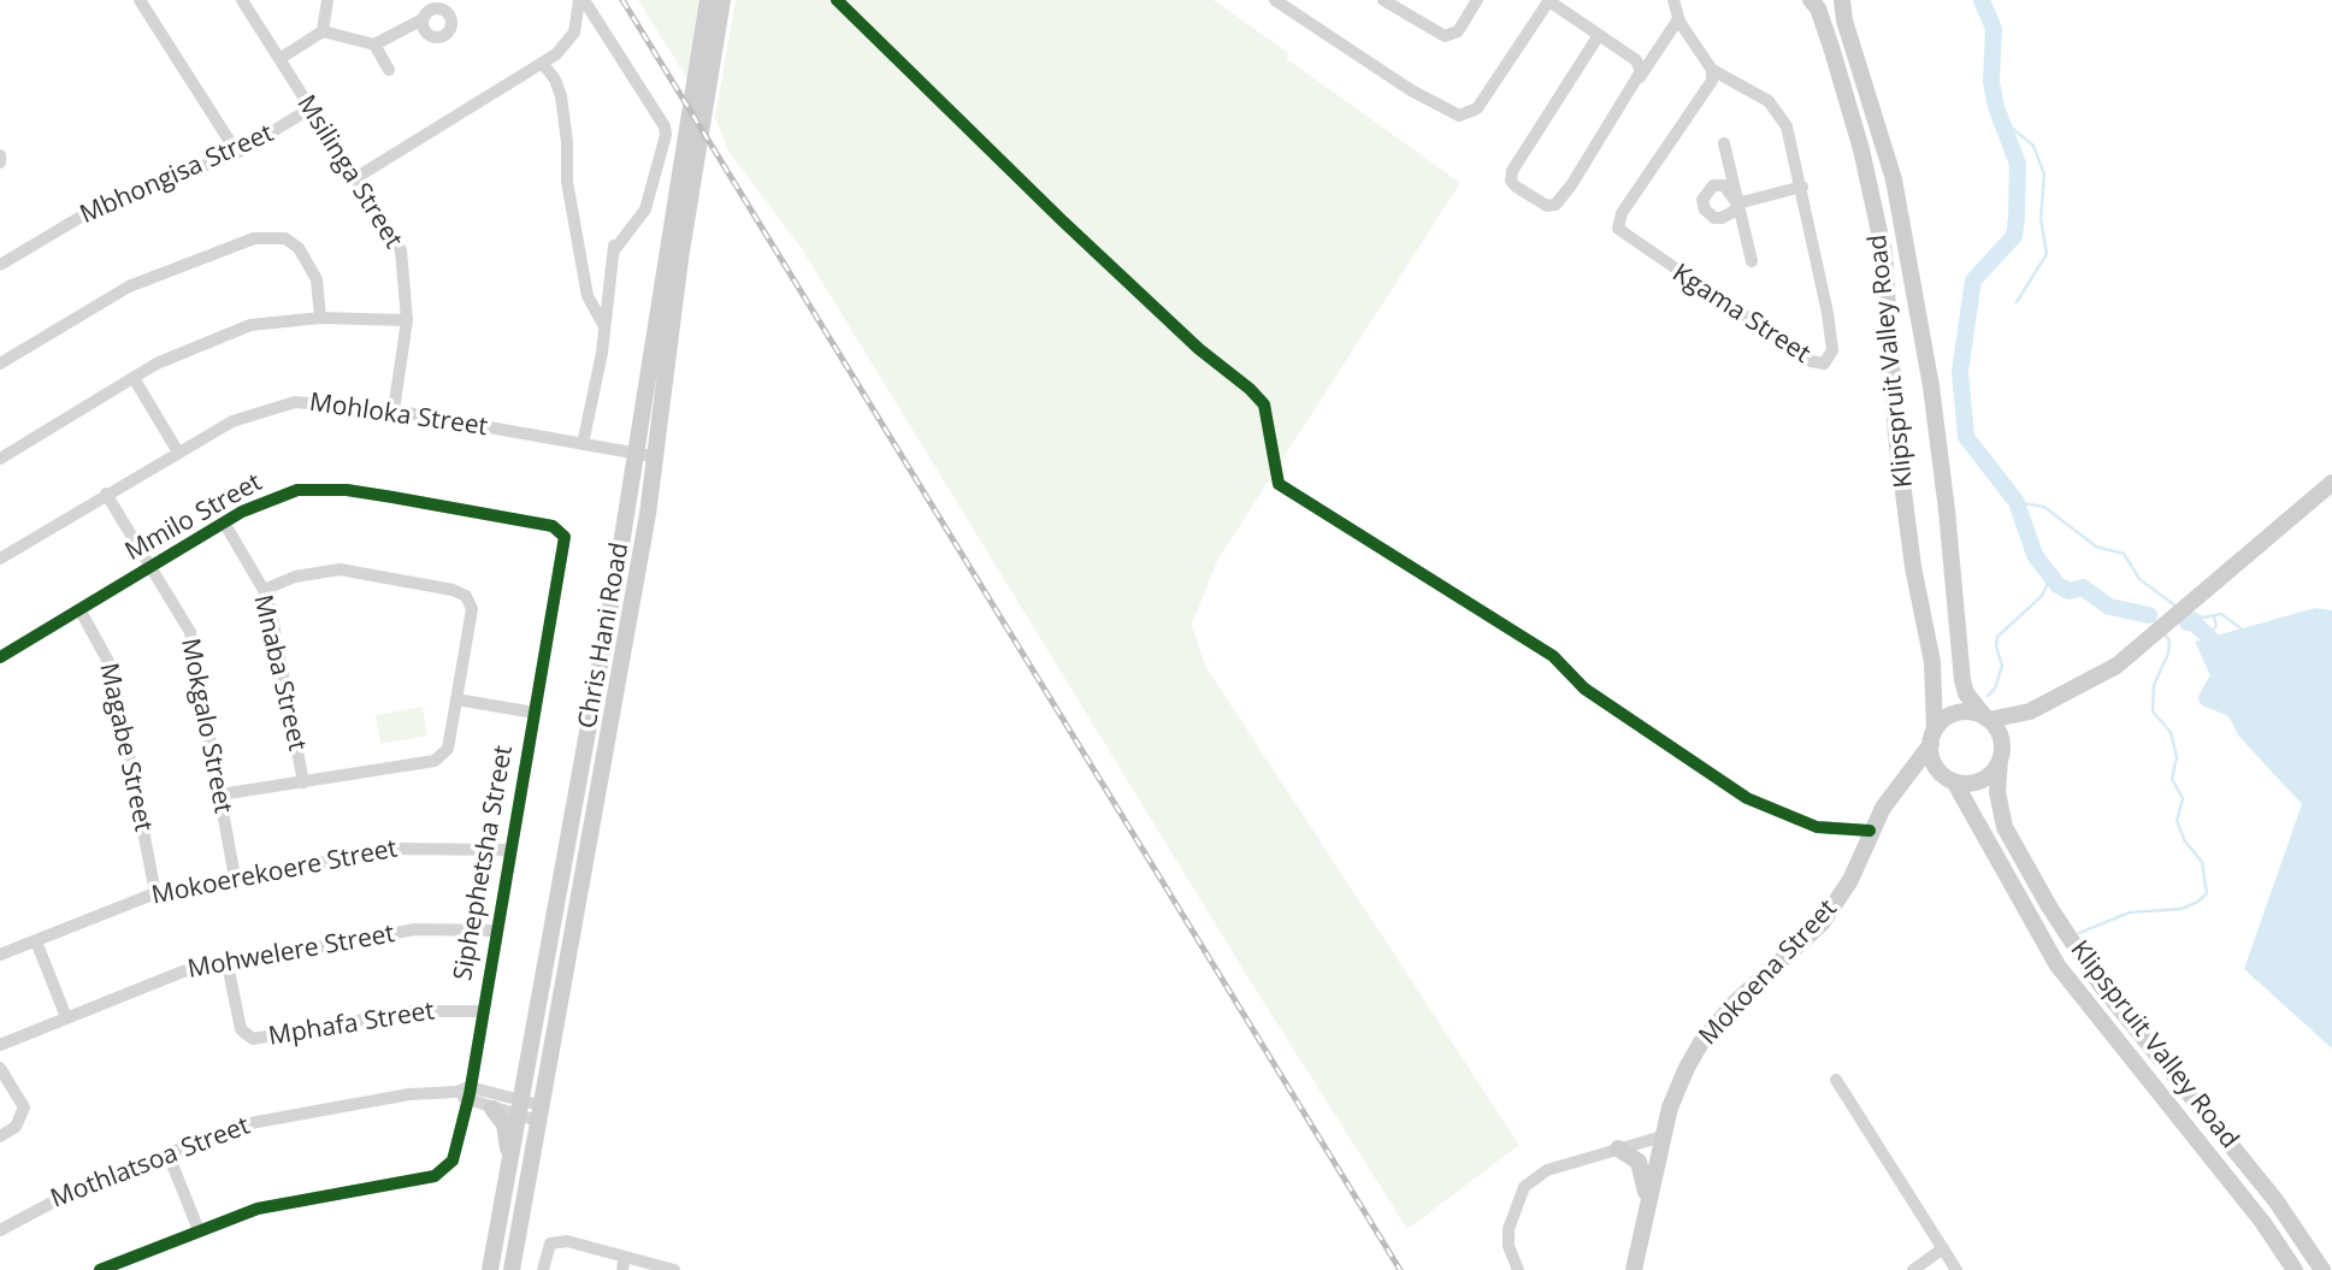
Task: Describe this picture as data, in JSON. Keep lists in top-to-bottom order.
{
  "streets": {
    "main road": ["Klipspruit Valley Road", "Chris Hani Road", "Mokoena Street"],
    "street": [
      "Msilinga Street",
      "Mbhongisa Street",
      "Kgama Street",
      "Mohloka Street",
      "Mmilo Street",
      "Mnaba Street",
      "Mokgalo Street",
      "Magabe Street",
      "Siphephetsha Street",
      "Mokoerekoere Street",
      "Mohwelere Street",
      "Mphafa Street",
      "Mothlatsoa Street"
    ]
  },
  "crossings": [
    ["Msilinga Street", "Mbhongisa Street"],
    ["Msilinga Street", "Mohloka Street"],
    ["Klipspruit Valley Road", "Mokoena Street"],
    ["Mohloka Street", "Chris Hani Road"],
    ["Mohloka Street", "Mokgalo Street"],
    ["Mmilo Street", "Mnaba Street"],
    ["Mmilo Street", "Mokgalo Street"],
    ["Mmilo Street", "Magabe Street"],
    ["Mmilo Street", "Siphephetsha Street"],
    ["Mokgalo Street", "Mokoerekoere Street"],
    ["Magabe Street", "Mokoerekoere Street"],
    ["Siphephetsha Street", "Mokoerekoere Street"],
    ["Siphephetsha Street", "Mohwelere Street"],
    ["Siphephetsha Street", "Mphafa Street"],
    ["Siphephetsha Street", "Mothlatsoa Street"],
    ["Mohwelere Street", "Mphafa Street"]
  ]
}
